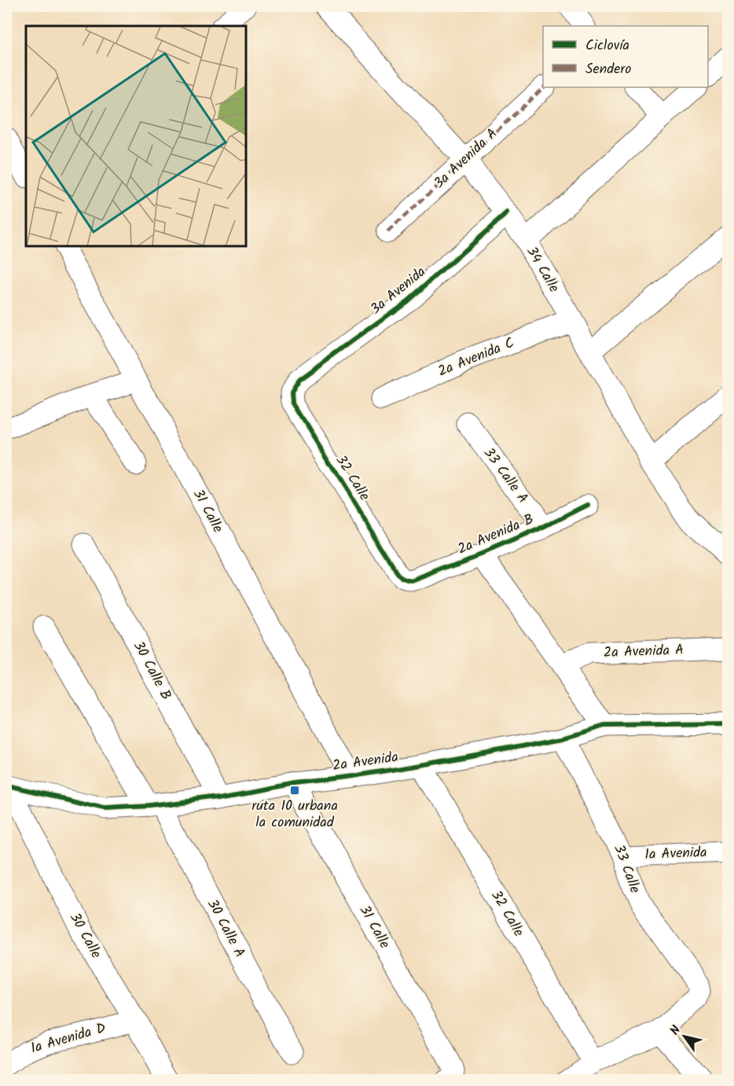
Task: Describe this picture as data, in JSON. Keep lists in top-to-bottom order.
{
  "streets": {
    "street": [
      "3a Avenida A",
      "34 Calle",
      "3a Avenida",
      "2a Avenida C",
      "33 Calle A",
      "32 Calle",
      "31 Calle",
      "2a Avenida B",
      "2a Avenida A",
      "30 Calle B",
      "2a Avenida",
      "1a Avenida",
      "33 Calle",
      "30 Calle A",
      "30 Calle",
      "1a Avenida D"
    ]
  },
  "crossings": [
    ["3a Avenida A", "34 Calle"],
    ["34 Calle", "3a Avenida"],
    ["34 Calle", "2a Avenida C"],
    ["3a Avenida", "32 Calle"],
    ["33 Calle A", "2a Avenida B"],
    ["32 Calle", "2a Avenida B"],
    ["32 Calle", "2a Avenida"],
    ["31 Calle", "2a Avenida"],
    ["30 Calle B", "2a Avenida"],
    ["2a Avenida", "33 Calle"],
    ["2a Avenida", "30 Calle A"],
    ["2a Avenida", "30 Calle"],
    ["1a Avenida", "33 Calle"],
    ["30 Calle", "1a Avenida D"]
  ],
  "places": {
    "transit": ["ruta 10 urbana la comunidad"]
  },
  "legend": ["Ciclovía", "Sendero"],
  "north": "top left"
}
